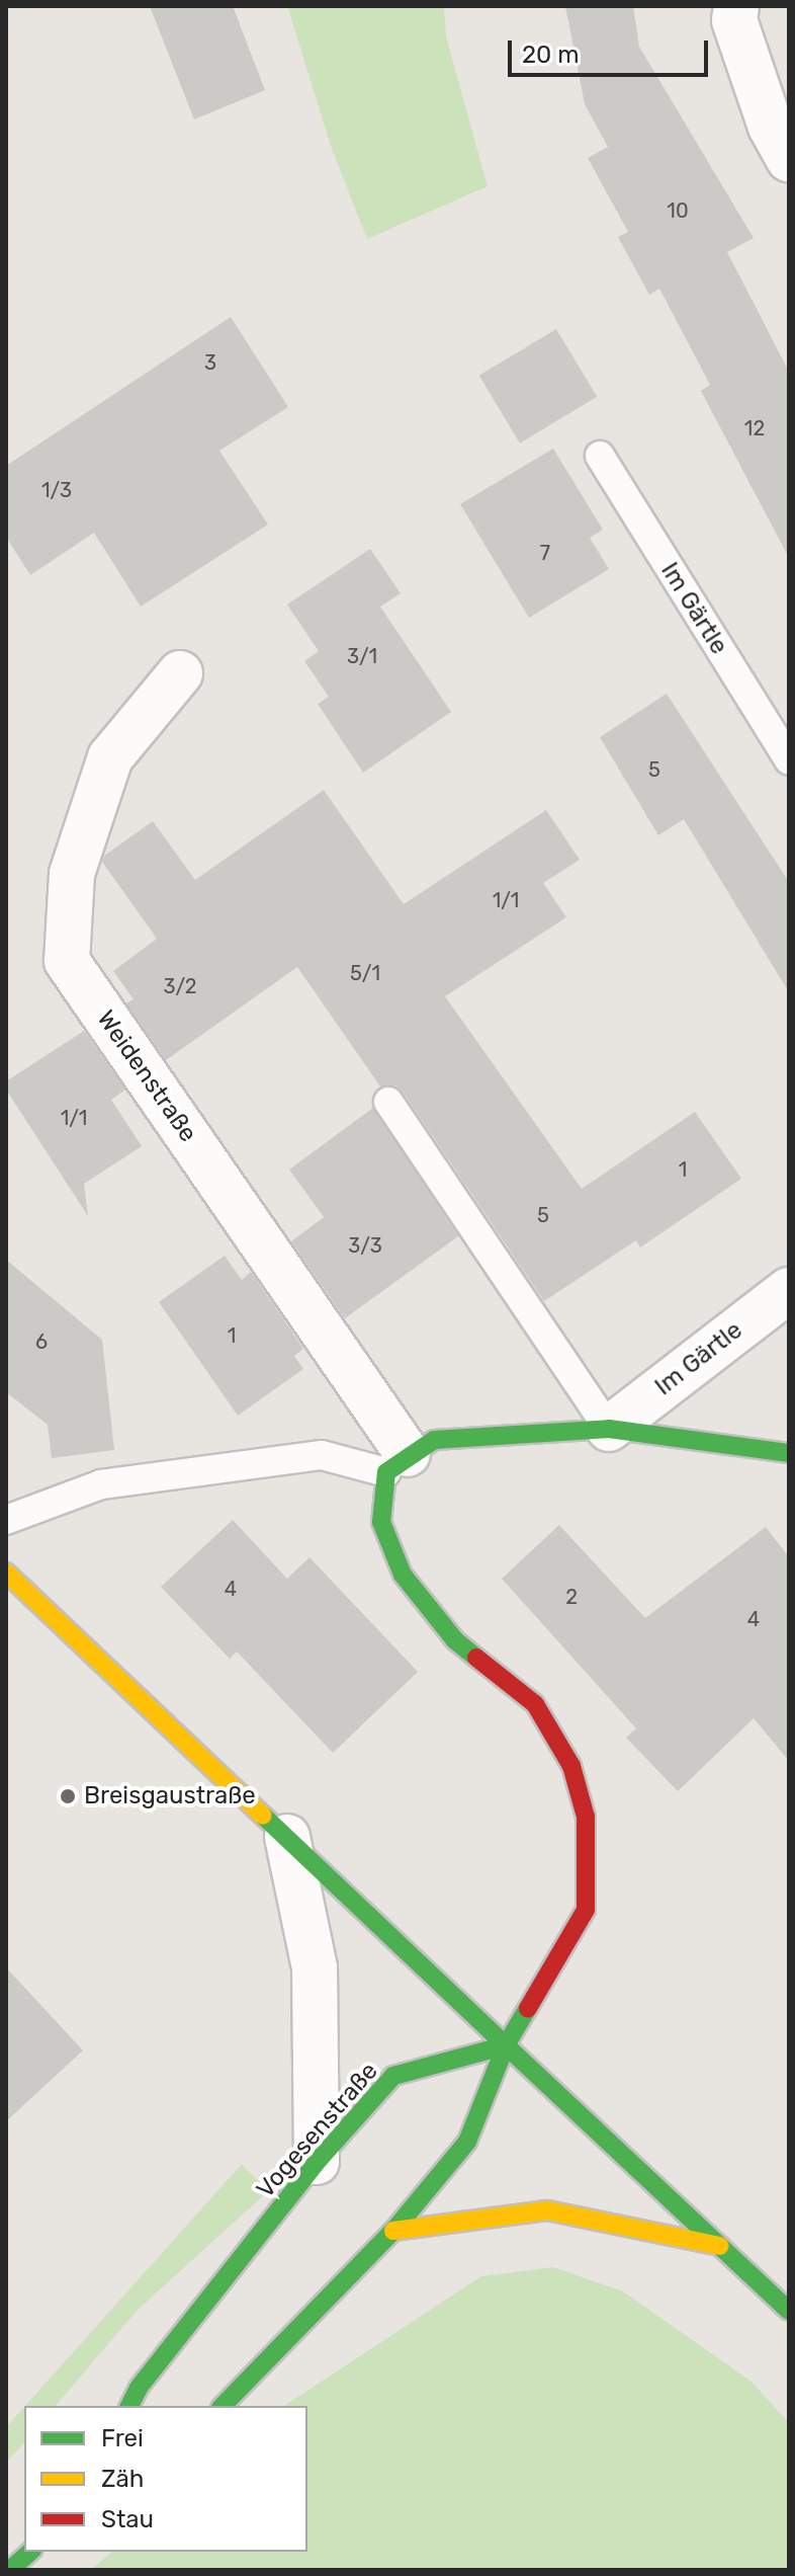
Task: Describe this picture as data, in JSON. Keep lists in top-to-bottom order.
{
  "streets": {
    "street": ["Im Gärtle", "Weidenstraße", "Vogesenstraße"]
  },
  "places": ["Breisgaustraße"],
  "house_numbers": [
    "10",
    "3",
    "12",
    "1/3",
    "7",
    "3/1",
    "5",
    "1/1",
    "5/1",
    "3/2",
    "1/1",
    "1",
    "5",
    "3/3",
    "1",
    "6",
    "4",
    "2",
    "4"
  ],
  "legend": ["Frei", "Zäh", "Stau"],
  "scale_bar": "20 m"
}
